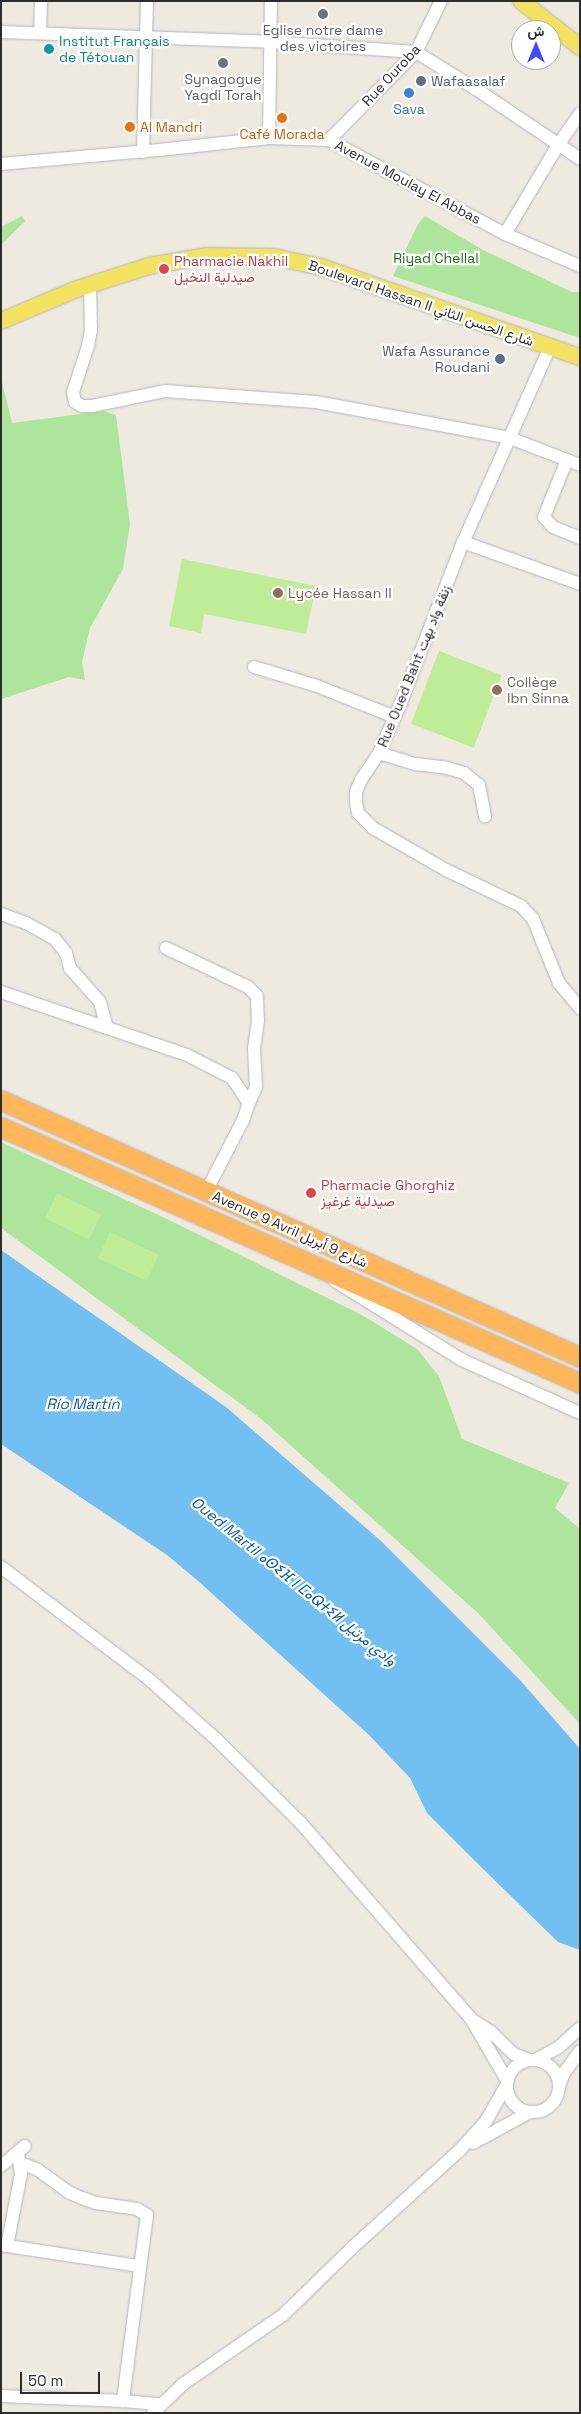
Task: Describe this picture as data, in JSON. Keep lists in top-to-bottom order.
{
  "streets": {
    "highway": ["Avenue 9 Avril شارع 9 أبريل"],
    "main road": ["Boulevard Hassan II شارع الحسن الثاني"],
    "street": ["Rue Ouroba", "Avenue Moulay El Abbas", "Rue Oued Baht زنقة واد بهت"]
  },
  "crossings": [
    ["Rue Ouroba", "Avenue Moulay El Abbas"],
    ["Boulevard Hassan II شارع الحسن الثاني", "Rue Oued Baht زنقة واد بهت"]
  ],
  "water": ["Río Martín", "Oued Martil ⴰⵙⵉⴼ ⵏ ⵎⴰⵕⵜⵉⵍ وادي مرتيل"],
  "parks": ["Riyad Chellal"],
  "places": [
    "Eglise notre dame des victoires",
    "Institut Français de Tétouan",
    "Synagogue Yagdi Torah",
    "Wafaasalaf",
    "Sava",
    "Café Morada",
    "Al Mandri",
    "Pharmacie Nakhil صيدلية النخيل",
    "Wafa Assurance Roudani",
    "Lycée Hassan II",
    "Collège Ibn Sinna",
    "Pharmacie Ghorghiz صيدلية غرغيز"
  ],
  "scale_bar": "50 m",
  "north": "top"
}
